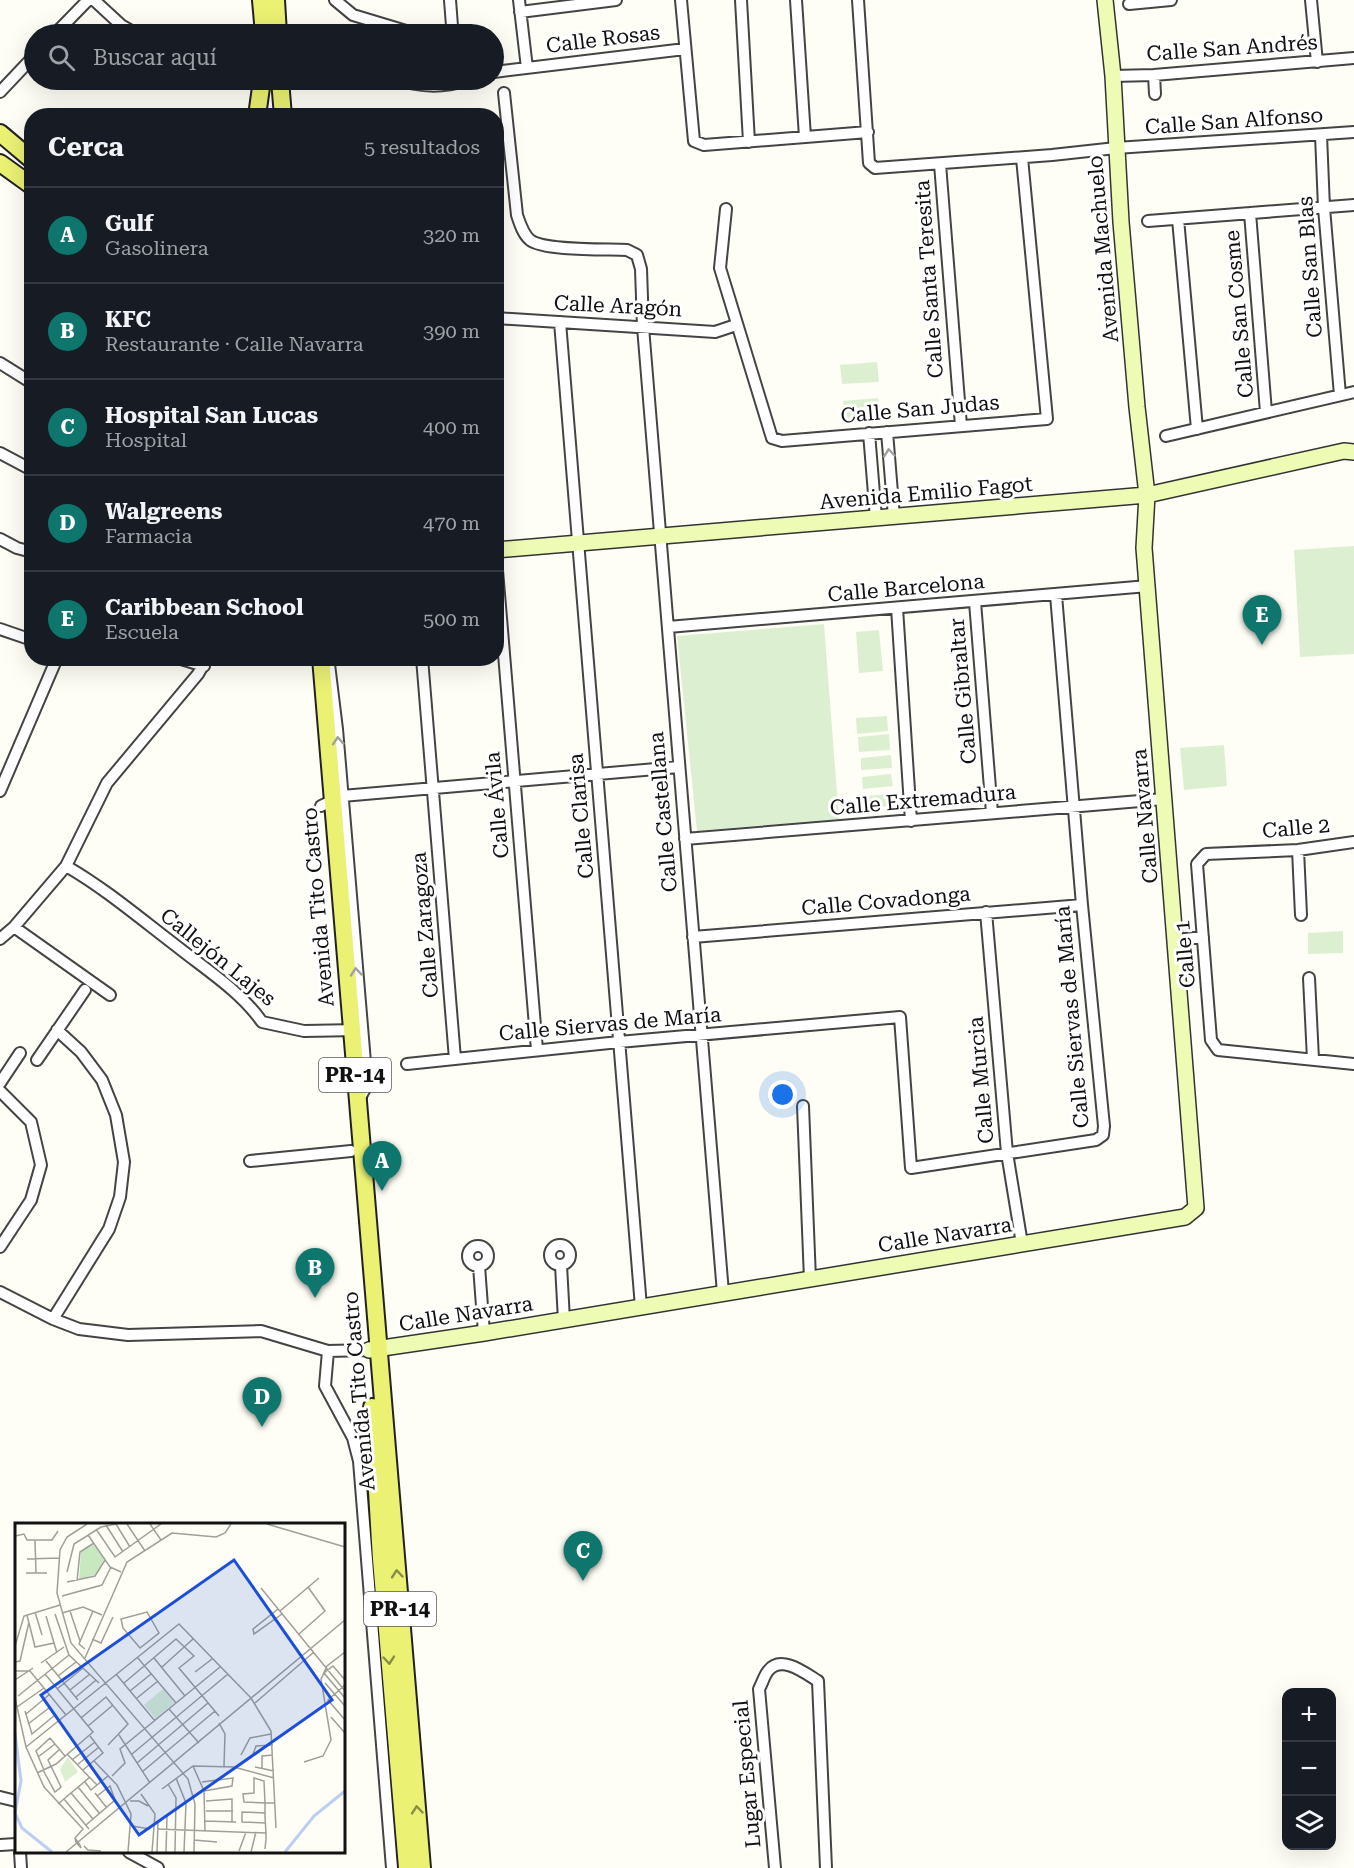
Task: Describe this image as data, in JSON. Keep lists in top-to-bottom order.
{
  "streets": {
    "main road": ["Avenida Tito Castro", "PR-14"],
    "street": [
      "Calle Rosas",
      "Calle San Andrés",
      "Calle San Alfonso",
      "Avenida Machuelo",
      "Calle San Blas",
      "Calle Santa Teresita",
      "Calle Aragón",
      "Calle San Cosme",
      "Calle San Judas",
      "Avenida Emilio Fagot",
      "Calle Barcelona",
      "Calle Gibraltar",
      "Calle Extremadura",
      "Calle Ávila",
      "Calle Castellana",
      "Calle Clarisa",
      "Calle Navarra",
      "Calle 2",
      "Calle Covadonga",
      "Calle Zaragoza",
      "Calle 1",
      "Callejón Lajes",
      "Calle Siervas de María",
      "Calle Murcia",
      "Lugar Especial"
    ]
  },
  "crossings": [
    ["Calle San Andrés", "Avenida Machuelo"],
    ["Calle San Alfonso", "Avenida Machuelo"],
    ["Calle San Alfonso", "Calle San Blas"],
    ["Calle San Alfonso", "Calle Santa Teresita"],
    ["Calle San Alfonso", "Calle San Judas"],
    ["Avenida Machuelo", "Avenida Emilio Fagot"],
    ["Avenida Machuelo", "Calle Navarra"],
    ["Calle Santa Teresita", "Calle San Judas"],
    ["Calle Aragón", "Calle San Judas"],
    ["Calle Aragón", "Calle Castellana"],
    ["Calle Aragón", "Calle Clarisa"],
    ["Avenida Emilio Fagot", "Calle Castellana"],
    ["Avenida Emilio Fagot", "Calle Clarisa"],
    ["Avenida Emilio Fagot", "Calle Navarra"],
    ["Calle Barcelona", "Calle Gibraltar"],
    ["Calle Barcelona", "Calle Castellana"],
    ["Calle Barcelona", "Calle Navarra"],
    ["Calle Barcelona", "Calle Siervas de María"],
    ["Calle Gibraltar", "Calle Extremadura"],
    ["Calle Extremadura", "Calle Castellana"],
    ["Calle Extremadura", "Calle Navarra"],
    ["Calle Extremadura", "Calle Siervas de María"],
    ["Calle Ávila", "Calle Siervas de María"],
    ["Calle Castellana", "Calle Navarra"],
    ["Calle Castellana", "Calle Covadonga"],
    ["Calle Castellana", "Calle Siervas de María"],
    ["Calle Clarisa", "Calle Navarra"],
    ["Calle Clarisa", "Calle Siervas de María"],
    ["Calle Navarra", "Avenida Tito Castro"],
    ["Calle Navarra", "Calle Murcia"],
    ["Calle 2", "Calle 1"],
    ["Calle Covadonga", "Calle Siervas de María"],
    ["Calle Covadonga", "Calle Murcia"],
    ["Avenida Tito Castro", "Callejón Lajes"],
    ["Calle Zaragoza", "Calle Siervas de María"],
    ["Calle Siervas de María", "Calle Murcia"]
  ],
  "page": {
    "search": "Buscar aquí",
    "heading": ["Cerca", "5 resultados"],
    "list": [
      {
        "mark": "A",
        "name": "Gulf",
        "note": "Gasolinera",
        "value": "320 m"
      },
      {
        "mark": "B",
        "name": "KFC",
        "note": "Restaurante · Calle Navarra",
        "value": "390 m"
      },
      {
        "mark": "C",
        "name": "Hospital San Lucas",
        "note": "Hospital",
        "value": "400 m"
      },
      {
        "mark": "D",
        "name": "Walgreens",
        "note": "Farmacia",
        "value": "470 m"
      },
      {
        "mark": "E",
        "name": "Caribbean School",
        "note": "Escuela",
        "value": "500 m"
      }
    ],
    "pins": [
      "E",
      "A",
      "B",
      "D",
      "C"
    ],
    "map_buttons": ["+", "−"]
  }
}
